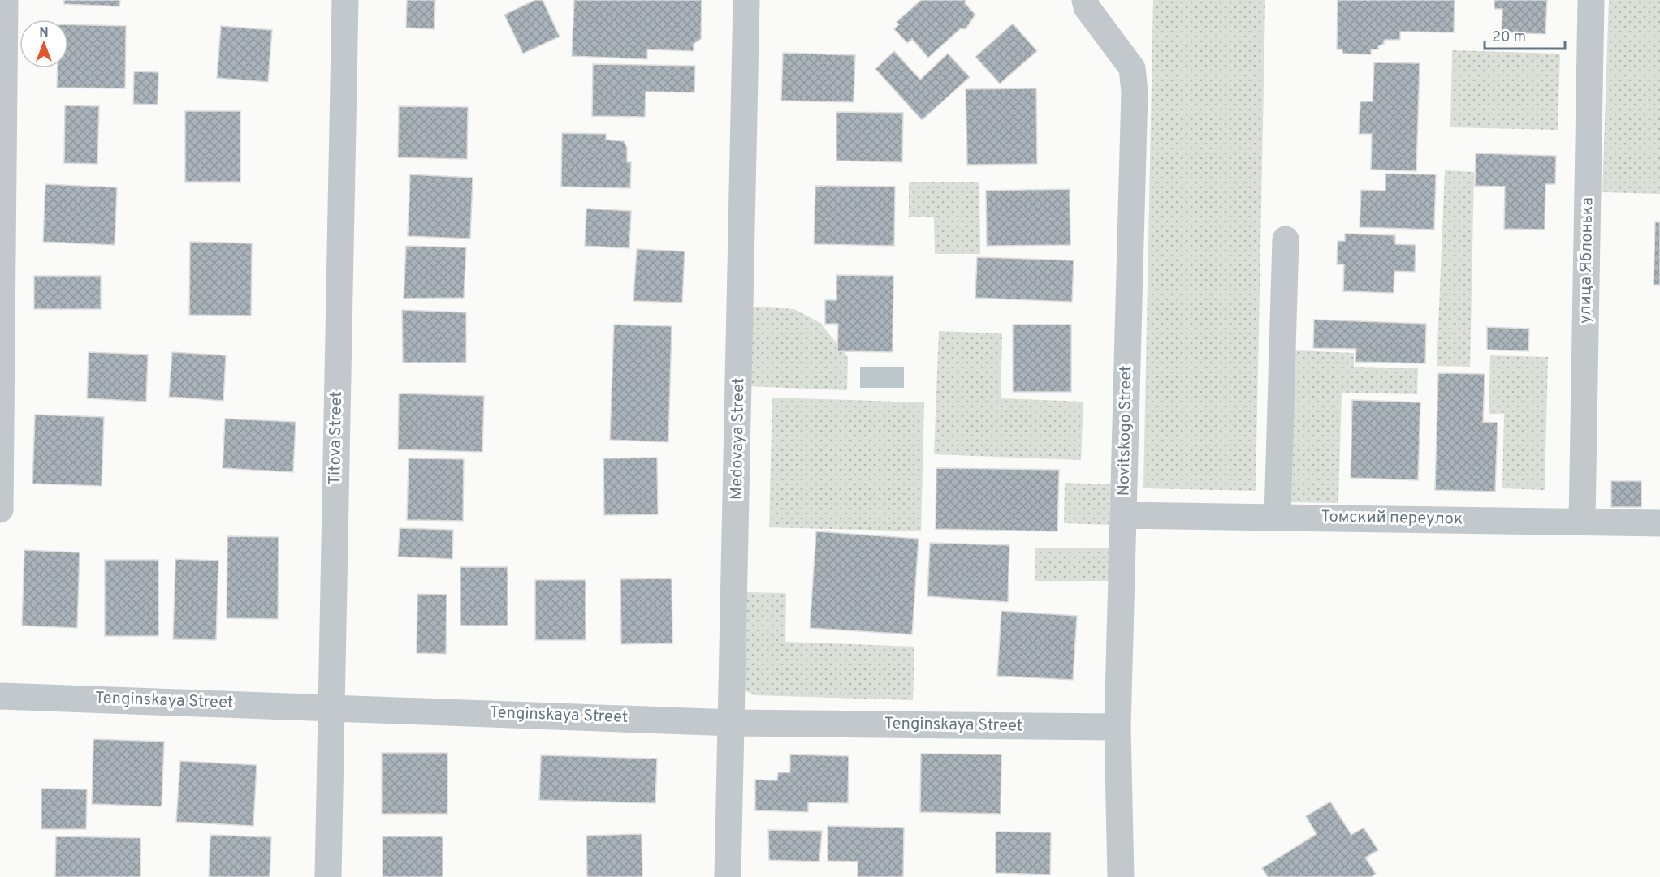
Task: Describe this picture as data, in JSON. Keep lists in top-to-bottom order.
{
  "streets": {
    "street": [
      "улица Яблонька",
      "Novitskogo Street",
      "Titova Street",
      "Medovaya Street",
      "Томский переулок",
      "Tenginskaya Street"
    ]
  },
  "crossings": [
    ["улица Яблонька", "Томский переулок"],
    ["Novitskogo Street", "Томский переулок"],
    ["Novitskogo Street", "Tenginskaya Street"],
    ["Titova Street", "Tenginskaya Street"],
    ["Medovaya Street", "Tenginskaya Street"]
  ],
  "scale_bar": "20 m",
  "north": "top"
}
